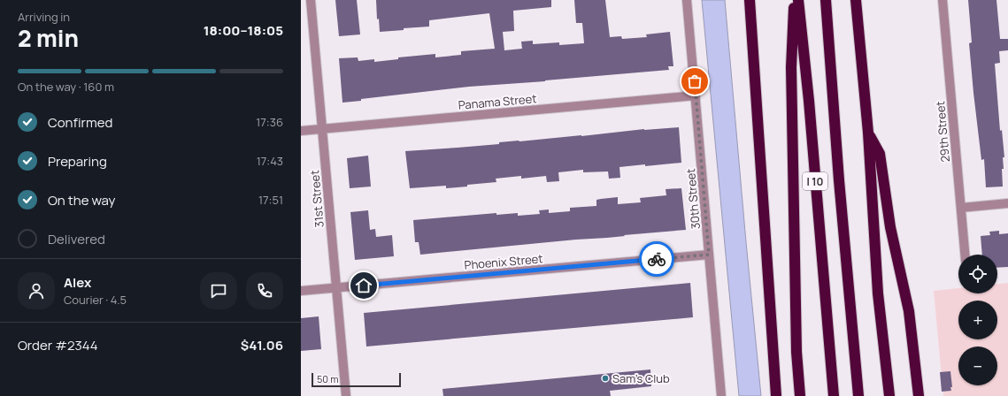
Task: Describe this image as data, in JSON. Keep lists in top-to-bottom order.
{
  "streets": {
    "highway": ["I 10"],
    "street": [
      "Panama Street",
      "29th Street",
      "31st Street",
      "30th Street",
      "Phoenix Street"
    ]
  },
  "crossings": [
    ["Panama Street", "31st Street"],
    ["Panama Street", "30th Street"],
    ["31st Street", "Phoenix Street"],
    ["30th Street", "Phoenix Street"]
  ],
  "places": ["Sam's Club"],
  "scale_bar": "50 m",
  "page": {
    "heading": ["2 min", "Arriving in", "18:00–18:05"],
    "panel": [
      "Alex",
      "Courier · 4.5",
      "Order #2344",
      "$41.06"
    ],
    "bar": "On the way · 160 m",
    "list": [
      ["Confirmed", "17:36"],
      ["Preparing", "17:43"],
      ["On the way", "17:51"],
      "Delivered"
    ],
    "map_buttons": ["+", "−"],
    "scale": "50 m"
  }
}
